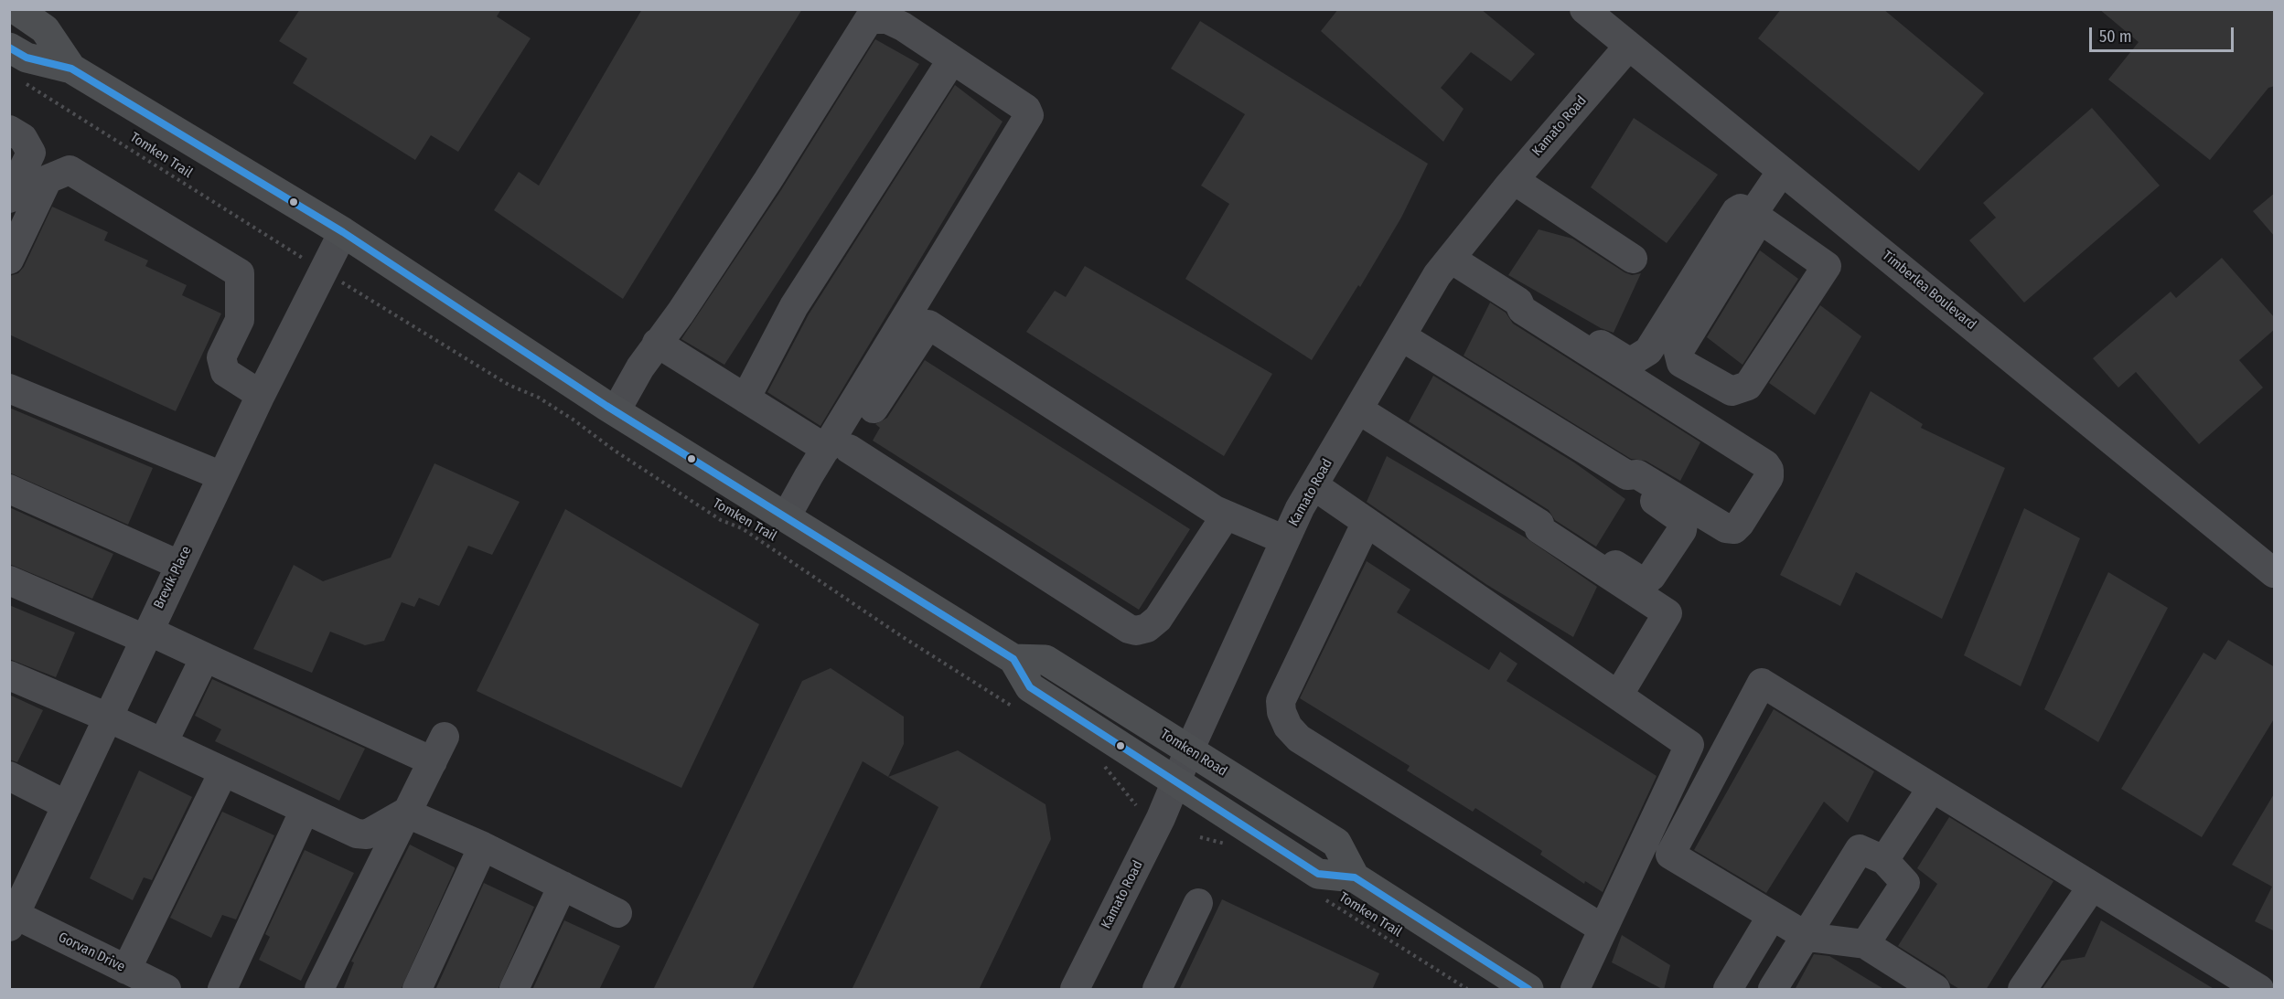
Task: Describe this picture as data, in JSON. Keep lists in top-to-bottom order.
{
  "streets": {
    "main road": ["Tomken Road"],
    "street": [
      "Kamato Road",
      "Timberlea Boulevard",
      "Brevik Place",
      "Gorvan Drive"
    ],
    "path": ["Tomken Trail"]
  },
  "crossings": [
    ["Kamato Road", "Timberlea Boulevard"],
    ["Kamato Road", "Tomken Road"],
    ["Brevik Place", "Tomken Road"],
    ["Brevik Place", "Gorvan Drive"]
  ],
  "scale_bar": "50 m"
}
